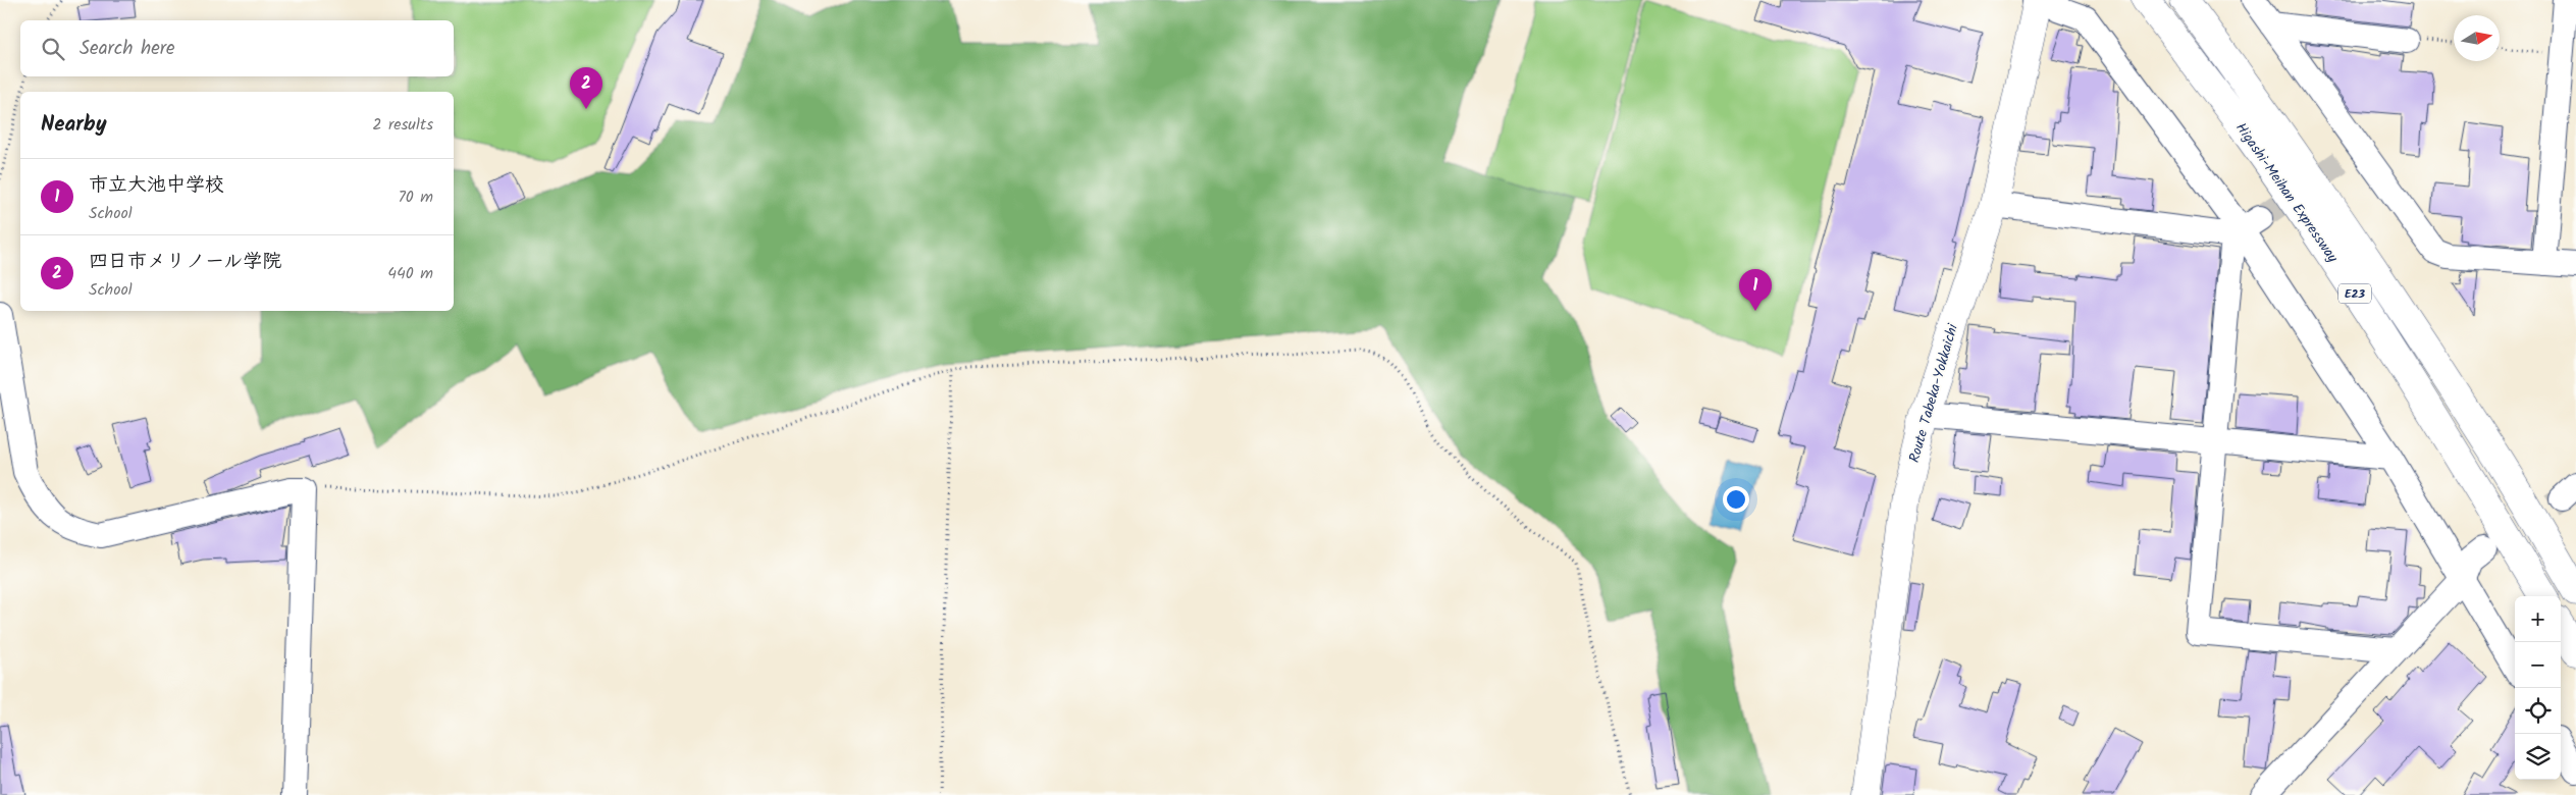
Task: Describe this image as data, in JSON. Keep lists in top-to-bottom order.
{
  "streets": {
    "main road": ["Higashi-Meihan Expressway", "E23", "Route Tabeka-Yokkaichi"]
  },
  "north": "right",
  "page": {
    "search": "Search here",
    "pins": ["2", "1"],
    "heading": ["Nearby", "2 results"],
    "list": [
      {
        "mark": "1",
        "name": "市立大池中学校",
        "note": "School",
        "value": "70 m"
      },
      {
        "mark": "2",
        "name": "四日市メリノール学院",
        "note": "School",
        "value": "440 m"
      }
    ],
    "map_buttons": ["+", "−"]
  }
}
